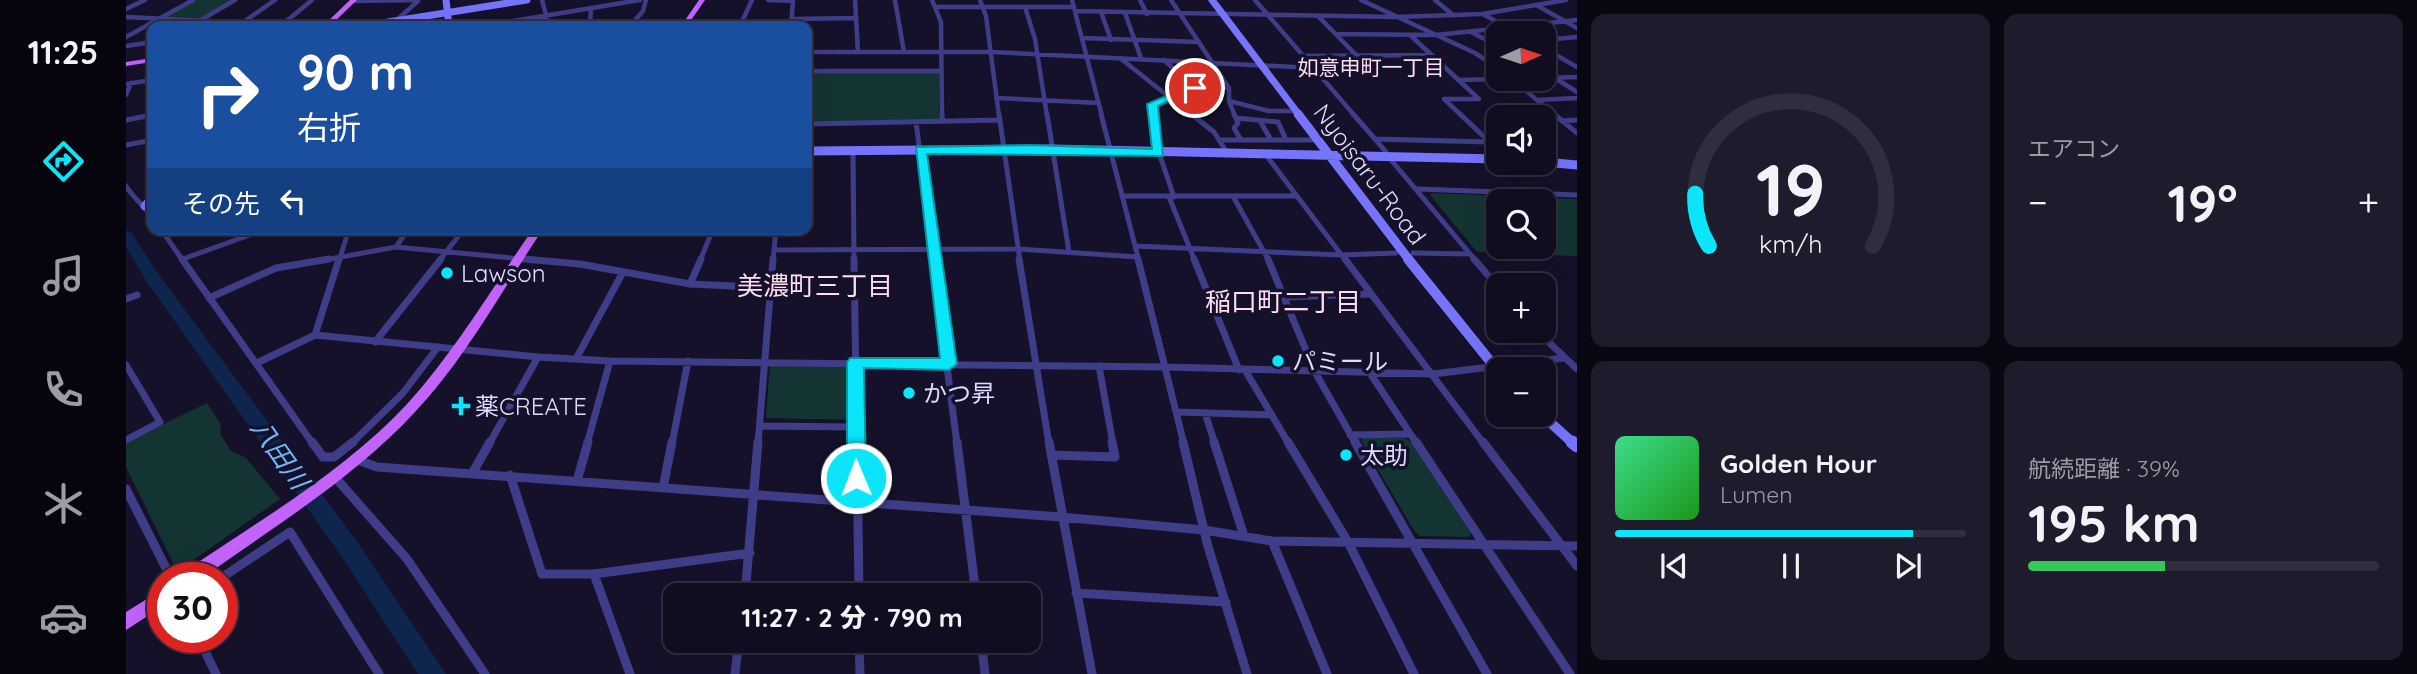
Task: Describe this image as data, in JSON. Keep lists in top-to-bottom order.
{
  "streets": {
    "street": ["Nyoisaru-Road"]
  },
  "districts": ["如意申町一丁目", "美濃町三丁目", "稲口町二丁目"],
  "water": ["八田川"],
  "places": {
    "other": [
      "Lawson",
      "パミール",
      "かつ昇",
      "太助"
    ],
    "health": ["薬CREATE"]
  },
  "north": "right",
  "page": {
    "tabs": "11:25",
    "tile": [
      "エアコン",
      ["航続距離 · 39%", "195 km"]
    ],
    "map_buttons": ["+", "−"],
    "turn": ["90 m", "右折"],
    "then": "その先",
    "heat": ["−", "19°", "+"],
    "song": ["Golden Hour", "Lumen"],
    "limit": "30",
    "trip": "11:27 · 2 分 · 790 m",
    "gauge": ["19", "km/h"]
  }
}
